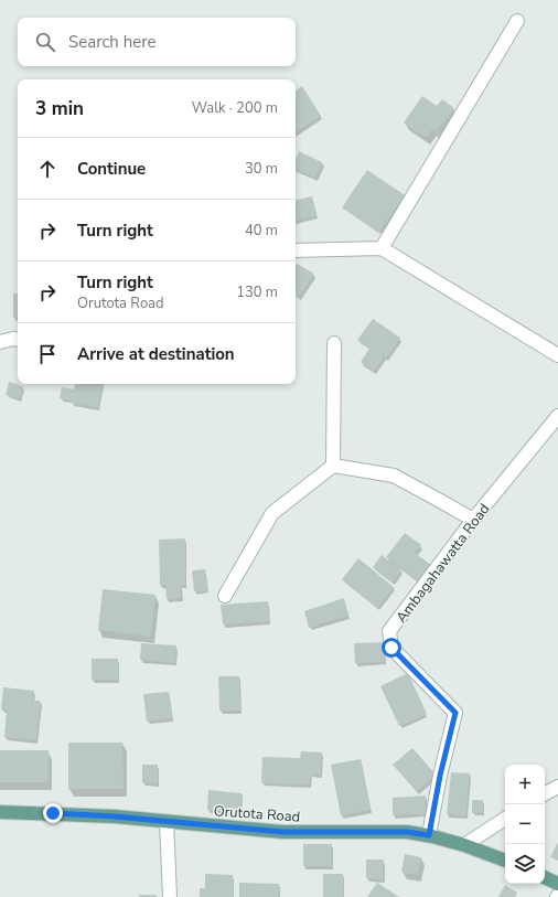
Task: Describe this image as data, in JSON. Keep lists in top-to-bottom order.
{
  "streets": {
    "main road": ["Orutota Road"],
    "street": ["Ambagahawatta Road"]
  },
  "crossings": [
    ["Ambagahawatta Road", "Orutota Road"]
  ],
  "page": {
    "search": "Search here",
    "heading": ["3 min", "Walk · 200 m"],
    "list": [
      ["Continue", "30 m"],
      ["Turn right", "40 m"],
      ["Turn right", "Orutota Road", "130 m"],
      "Arrive at destination"
    ],
    "map_buttons": ["+", "−"]
  }
}
